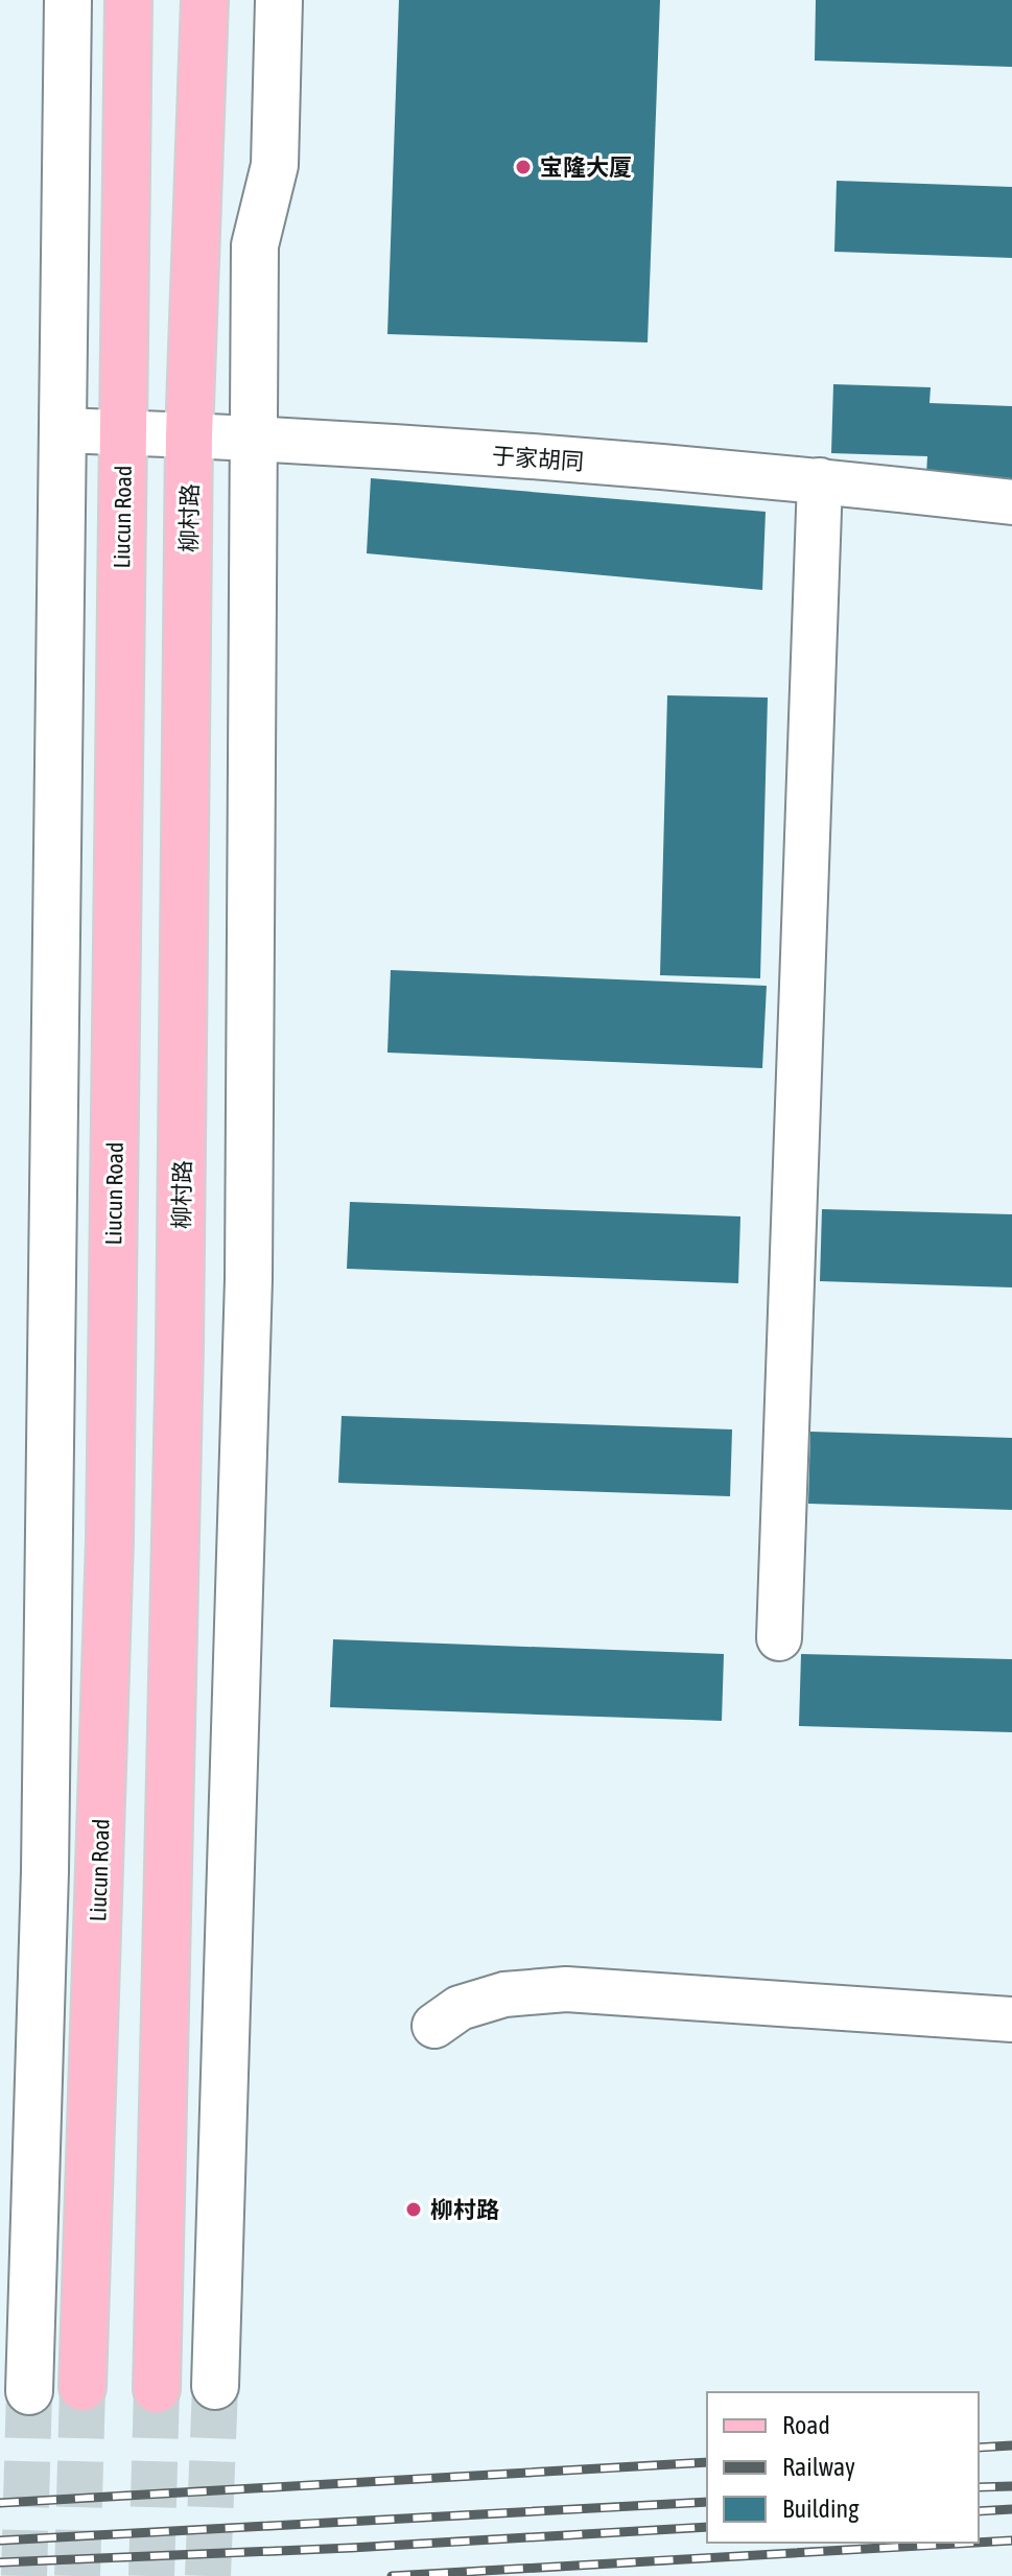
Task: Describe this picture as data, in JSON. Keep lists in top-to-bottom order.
{
  "streets": {
    "main road": ["Liucun Road", "柳村路"],
    "street": ["于家胡同"]
  },
  "crossings": [
    ["于家胡同", "Liucun Road"],
    ["于家胡同", "柳村路"]
  ],
  "places": ["宝隆大厦", "柳村路"],
  "legend": ["Road", "Railway", "Building"]
}
